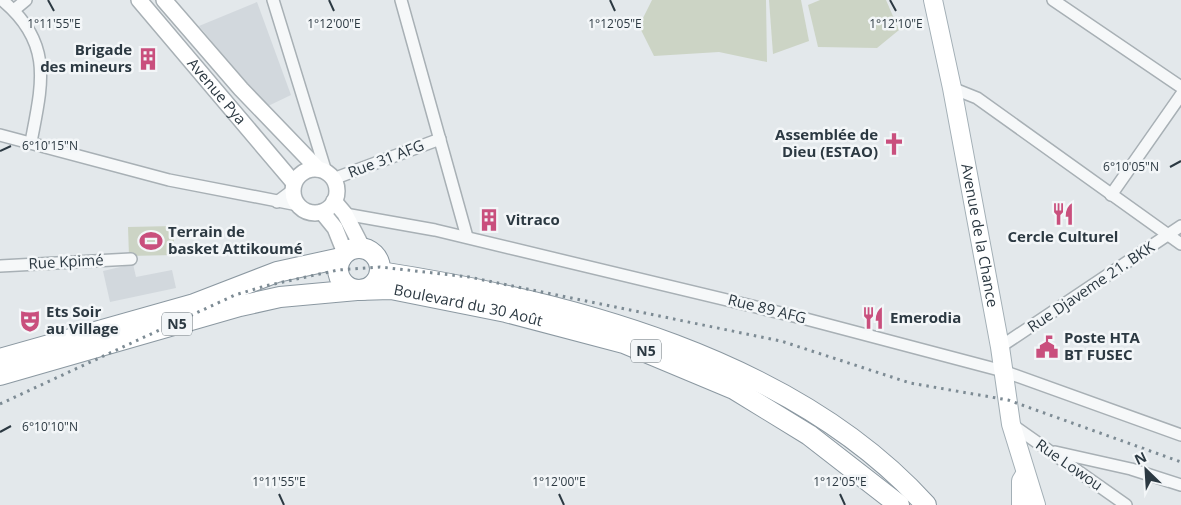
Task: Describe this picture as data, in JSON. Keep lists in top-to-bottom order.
{
  "streets": {
    "highway": ["Boulevard du 30 Août", "N5"],
    "main road": ["Avenue Pya", "Avenue de la Chance"],
    "street": [
      "Rue 31 AFG",
      "Rue Kpimé",
      "Rue Djaveme 21. BKK",
      "Rue 89 AFG",
      "Rue Lowou"
    ]
  },
  "crossings": [
    ["Avenue Pya", "Rue 31 AFG"],
    ["Avenue de la Chance", "Rue Djaveme 21. BKK"],
    ["Avenue de la Chance", "Rue 89 AFG"],
    ["Avenue de la Chance", "Rue Lowou"],
    ["Boulevard du 30 Août", "N5"]
  ],
  "places": {
    "building": ["Brigade des mineurs", "Vitraco"],
    "church": ["Assemblée de Dieu (ESTAO)"],
    "restaurant": ["Cercle Culturel", "Emerodia"],
    "sports": ["Terrain de basket Attikoumé"],
    "theatre": ["Ets Soir au Village"],
    "public building": ["Poste HTA BT FUSEC"]
  },
  "north": "top left",
  "coordinates": [
    "1°11'55\"E",
    "1°12'00\"E",
    "1°12'05\"E",
    "1°12'10\"E",
    "6°10'15\"N",
    "6°10'05\"N",
    "6°10'10\"N"
  ]
}
